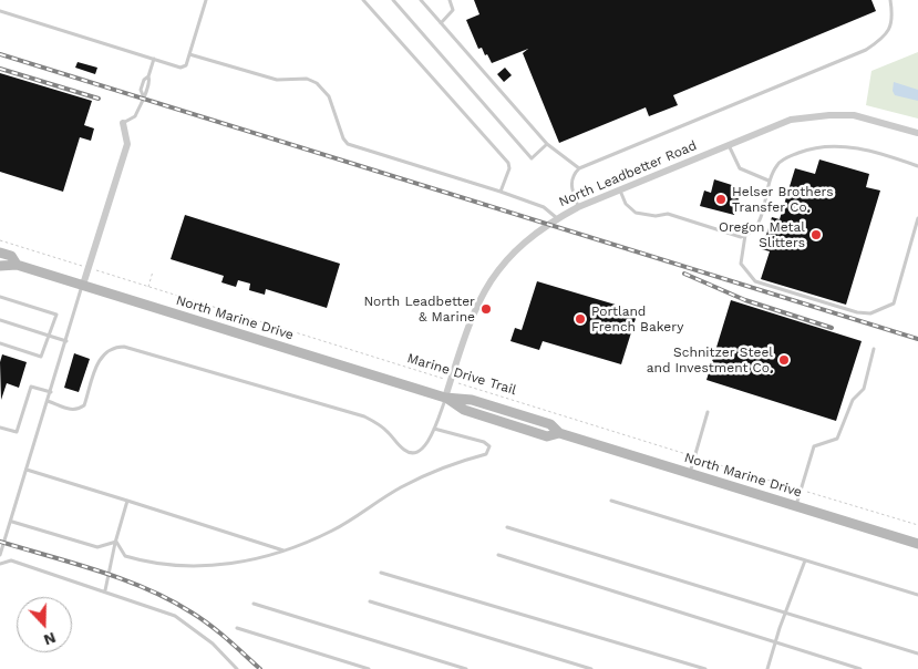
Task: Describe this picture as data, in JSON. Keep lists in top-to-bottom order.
{
  "streets": {
    "main road": ["North Marine Drive"],
    "street": ["North Leadbetter Road"],
    "path": ["Marine Drive Trail"]
  },
  "crossings": [
    ["North Leadbetter Road", "North Marine Drive"],
    ["North Leadbetter Road", "Marine Drive Trail"]
  ],
  "places": [
    "Helser Brothers Transfer Co.",
    "Oregon Metal Slitters",
    "North Leadbetter & Marine",
    "Portland French Bakery",
    "Schnitzer Steel and Investment Co."
  ],
  "north": "bottom"
}
